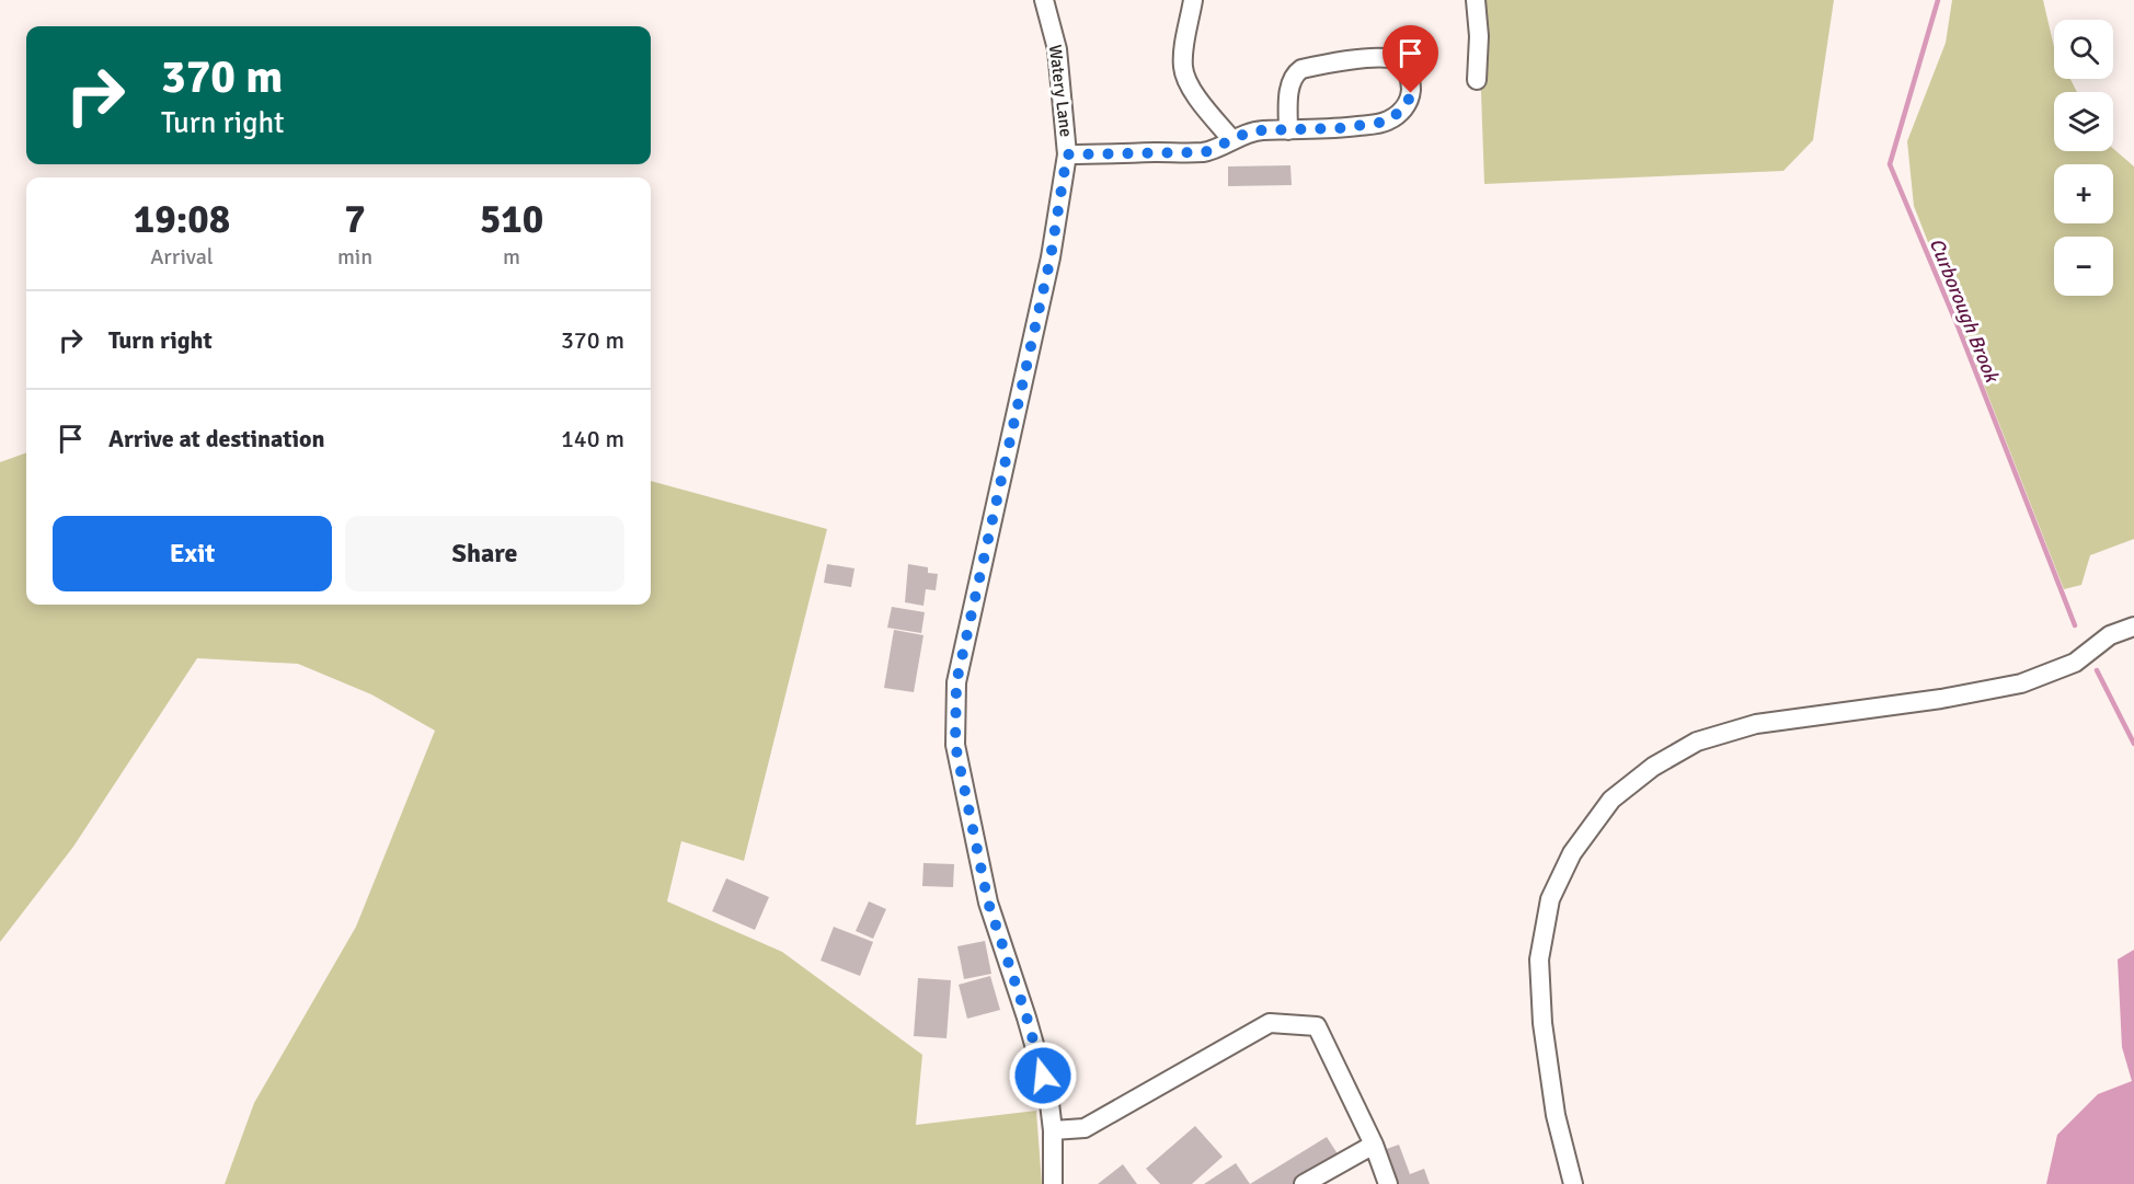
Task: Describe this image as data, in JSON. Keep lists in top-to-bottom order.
{
  "streets": {
    "street": ["Watery Lane"]
  },
  "water": ["Curborough Brook"],
  "page": {
    "map_buttons": ["+", "−"],
    "turn": ["370 m", "Turn right"],
    "eta": [
      "19:08",
      "Arrival",
      "7",
      "min",
      "510",
      "m"
    ],
    "list": [
      {
        "name": "Turn right",
        "value": "370 m"
      },
      {
        "name": "Arrive at destination",
        "value": "140 m"
      }
    ],
    "buttons": ["Exit", "Share"]
  }
}
